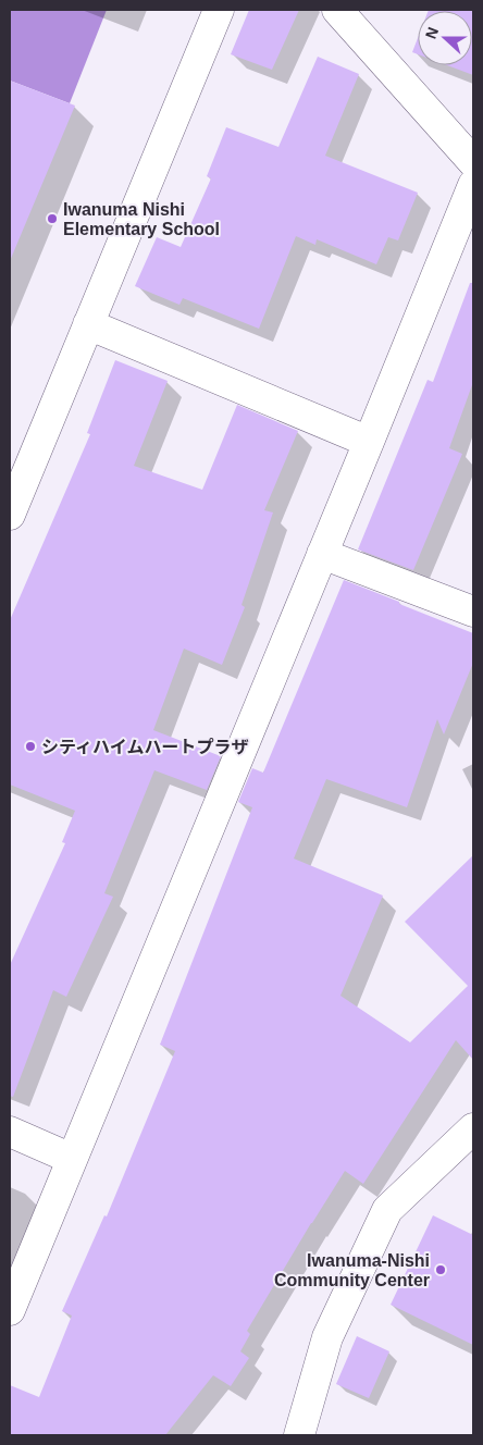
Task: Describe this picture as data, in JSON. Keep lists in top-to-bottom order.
{
  "places": ["Iwanuma Nishi Elementary School", "シティハイムハートプラザ", "Iwanuma-Nishi Community Center"],
  "north": "left"
}
